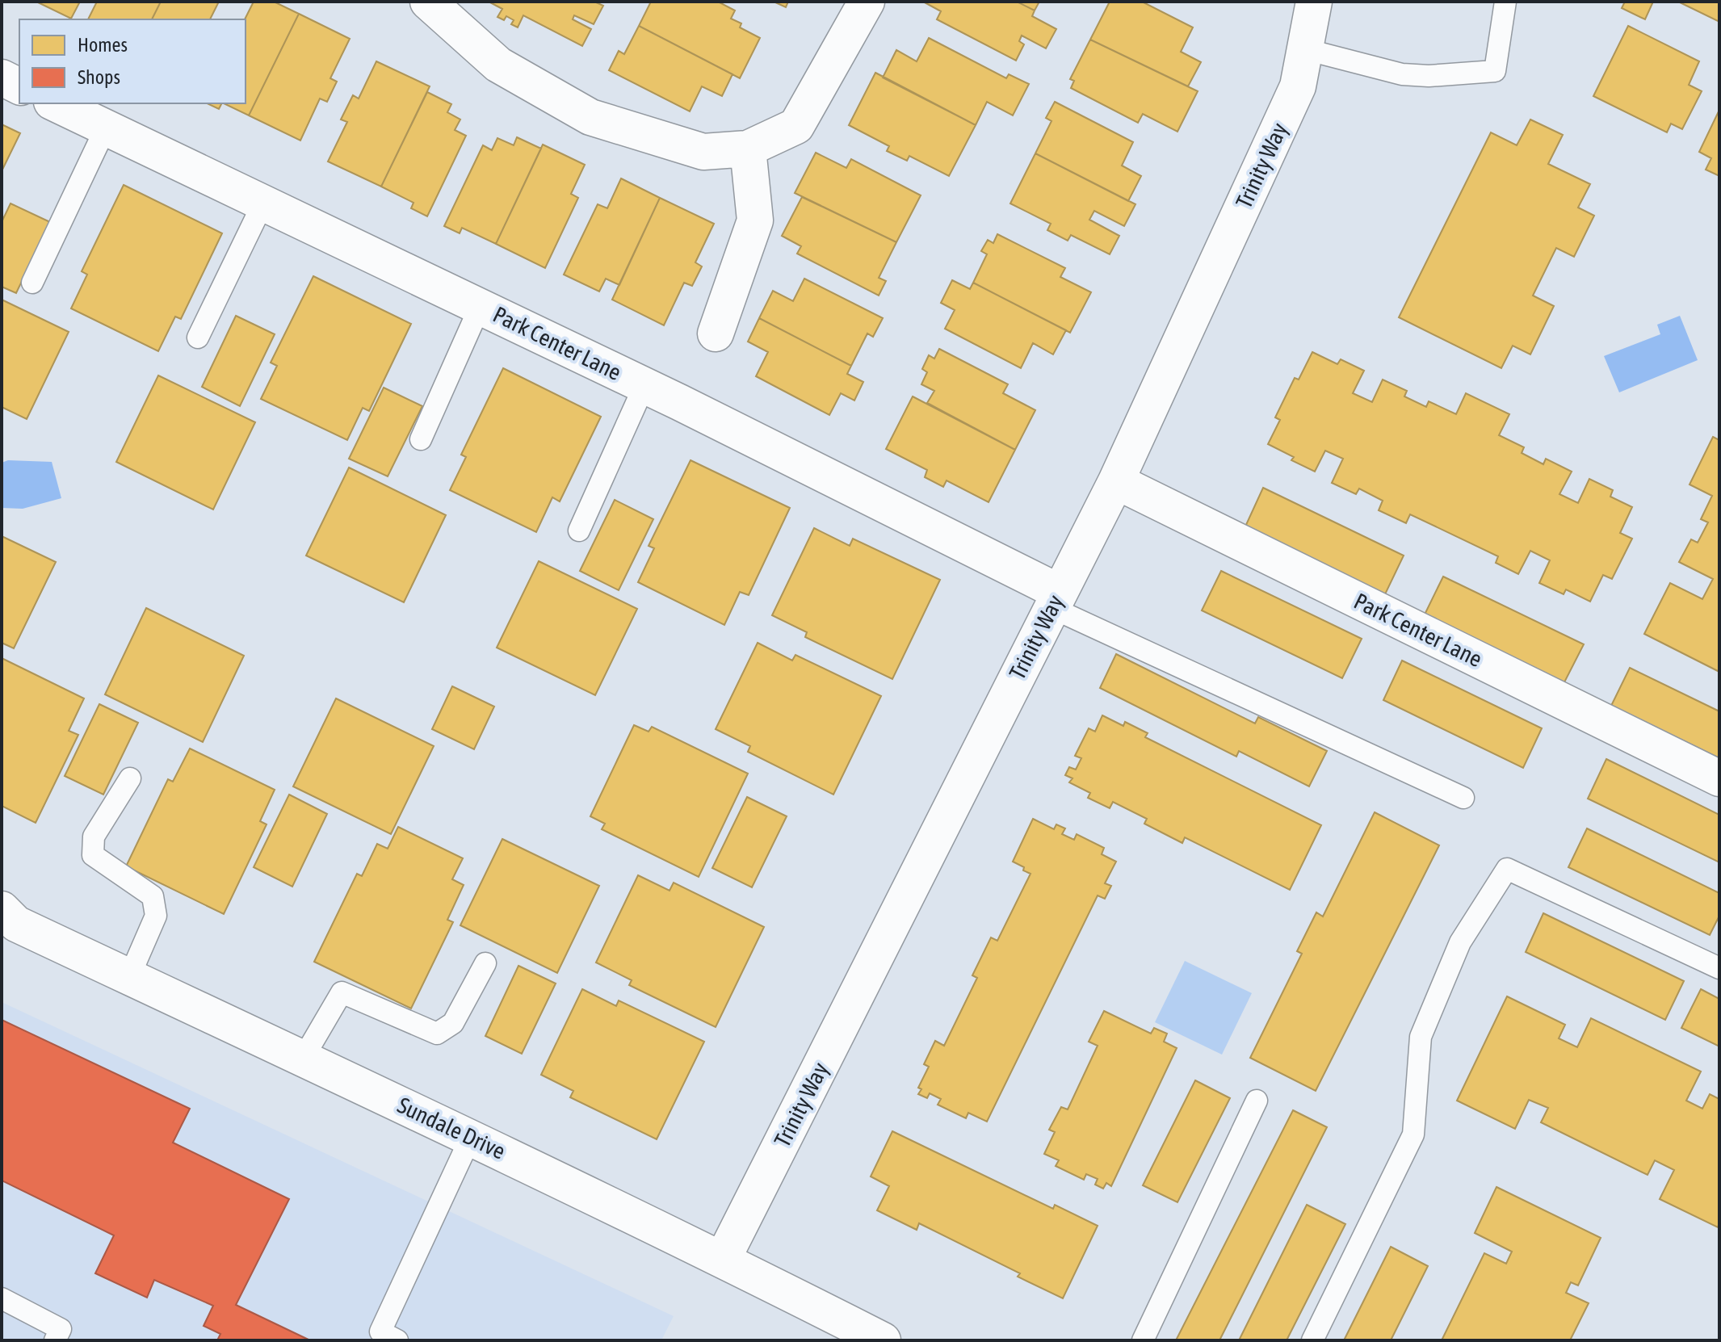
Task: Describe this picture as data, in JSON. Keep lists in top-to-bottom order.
{
  "streets": {
    "street": ["Trinity Way", "Park Center Lane", "Sundale Drive"]
  },
  "crossings": [
    ["Trinity Way", "Park Center Lane"],
    ["Trinity Way", "Sundale Drive"]
  ],
  "legend": ["Homes", "Shops"]
}
